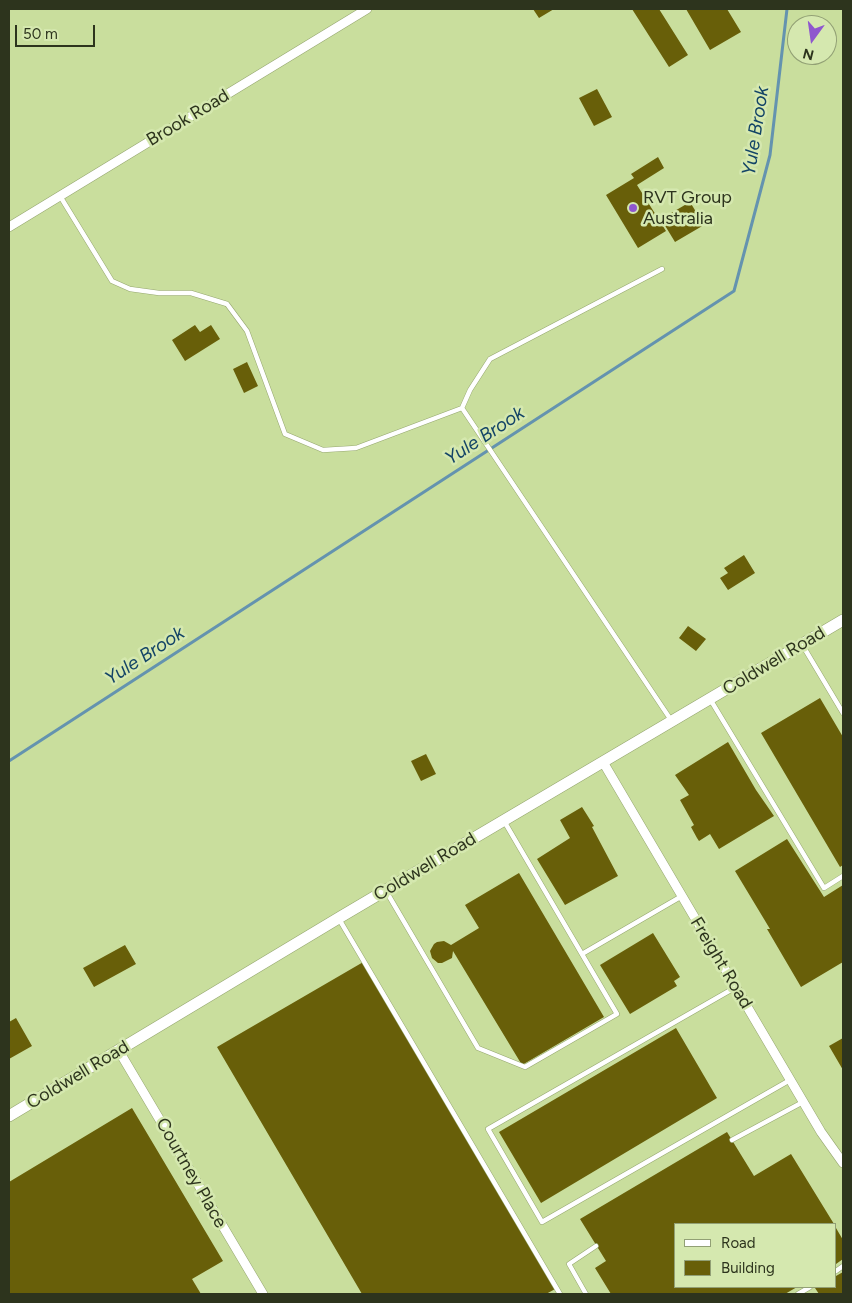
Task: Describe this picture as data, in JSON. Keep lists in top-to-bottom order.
{
  "streets": {
    "street": [
      "Brook Road",
      "Coldwell Road",
      "Freight Road",
      "Courtney Place"
    ]
  },
  "crossings": [
    ["Coldwell Road", "Freight Road"],
    ["Coldwell Road", "Courtney Place"]
  ],
  "water": ["Yule Brook"],
  "places": ["RVT Group Australia"],
  "legend": ["Road", "Building"],
  "scale_bar": "50 m",
  "north": "bottom"
}
